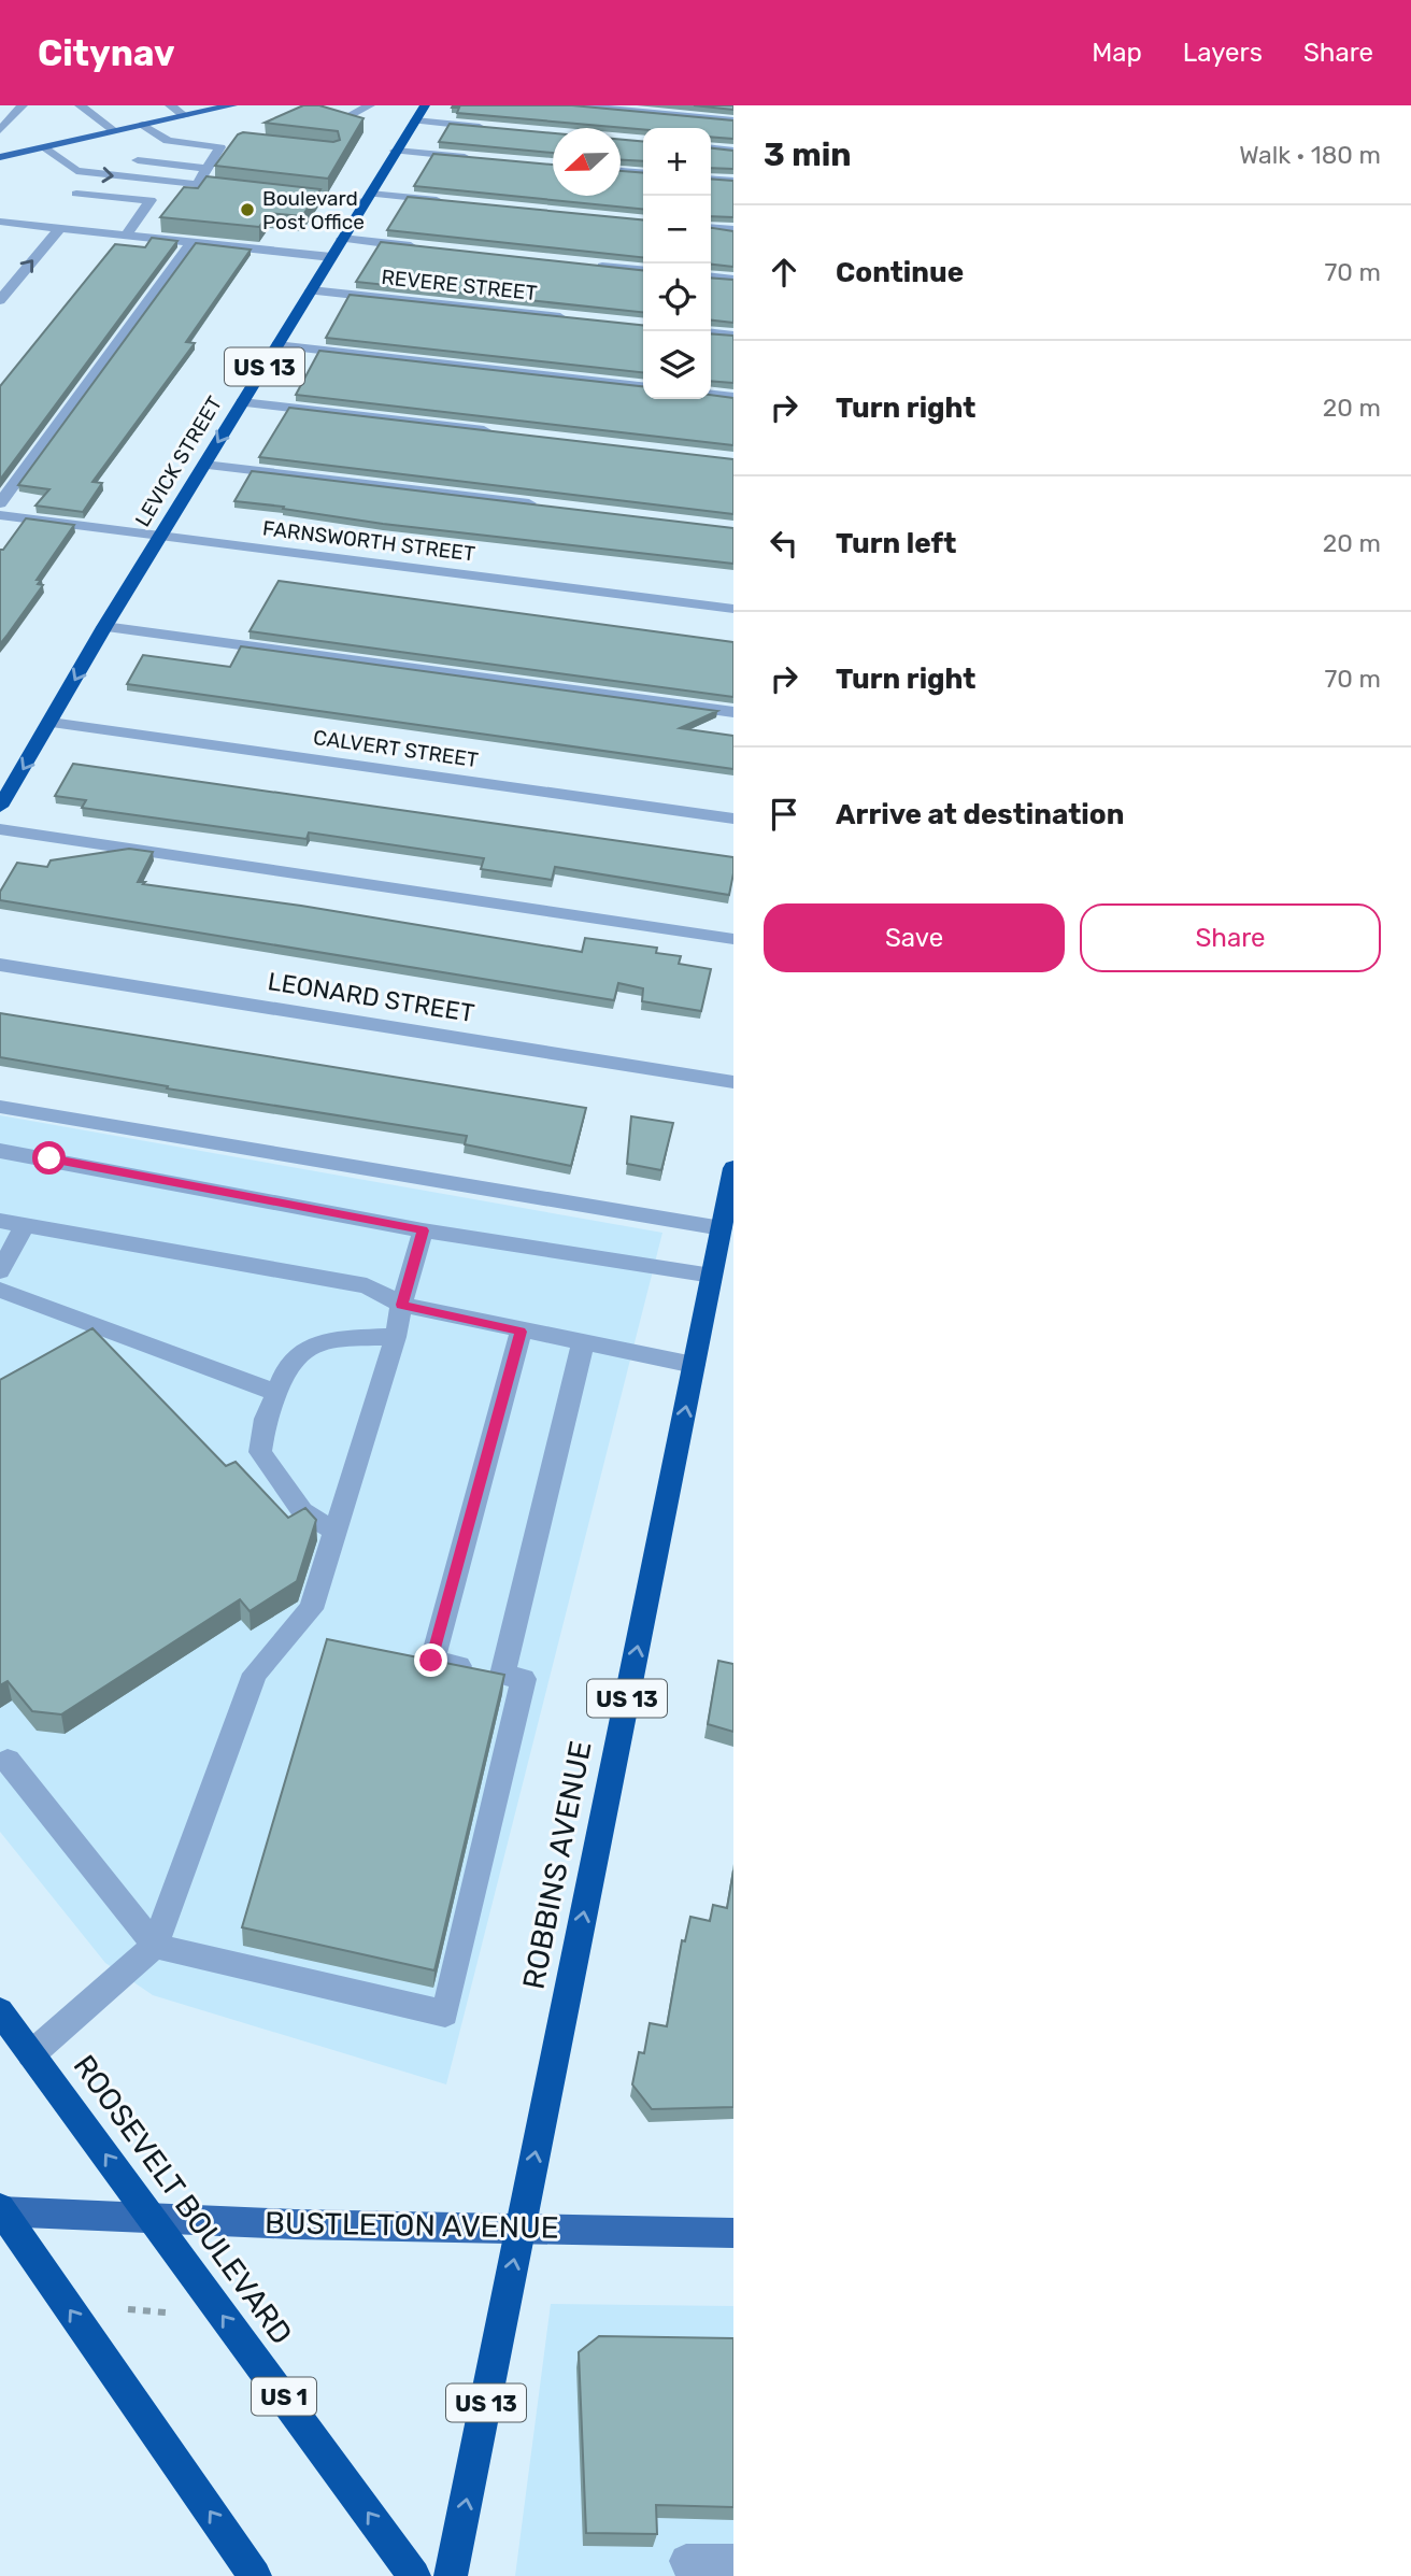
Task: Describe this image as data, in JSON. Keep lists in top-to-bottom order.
{
  "streets": {
    "highway": [
      "US 13",
      "LEVICK STREET",
      "ROBBINS AVENUE",
      "ROOSEVELT BOULEVARD",
      "US 1"
    ],
    "main road": ["BUSTLETON AVENUE"],
    "street": [
      "REVERE STREET",
      "FARNSWORTH STREET",
      "CALVERT STREET",
      "LEONARD STREET"
    ]
  },
  "crossings": [
    ["REVERE STREET", "LEVICK STREET"],
    ["LEVICK STREET", "FARNSWORTH STREET"],
    ["LEVICK STREET", "CALVERT STREET"],
    ["ROBBINS AVENUE", "BUSTLETON AVENUE"],
    ["ROOSEVELT BOULEVARD", "BUSTLETON AVENUE"]
  ],
  "one_way": ["ROBBINS AVENUE"],
  "places": ["Boulevard Post Office"],
  "north": "left",
  "page": {
    "header": "Citynav",
    "nav": ["Map", "Layers", "Share"],
    "heading": ["3 min", "Walk · 180 m"],
    "map_buttons": ["+", "−"],
    "list": [
      ["Continue", "70 m"],
      ["Turn right", "20 m"],
      ["Turn left", "20 m"],
      ["Turn right", "70 m"],
      "Arrive at destination"
    ],
    "buttons": ["Save", "Share"]
  }
}
